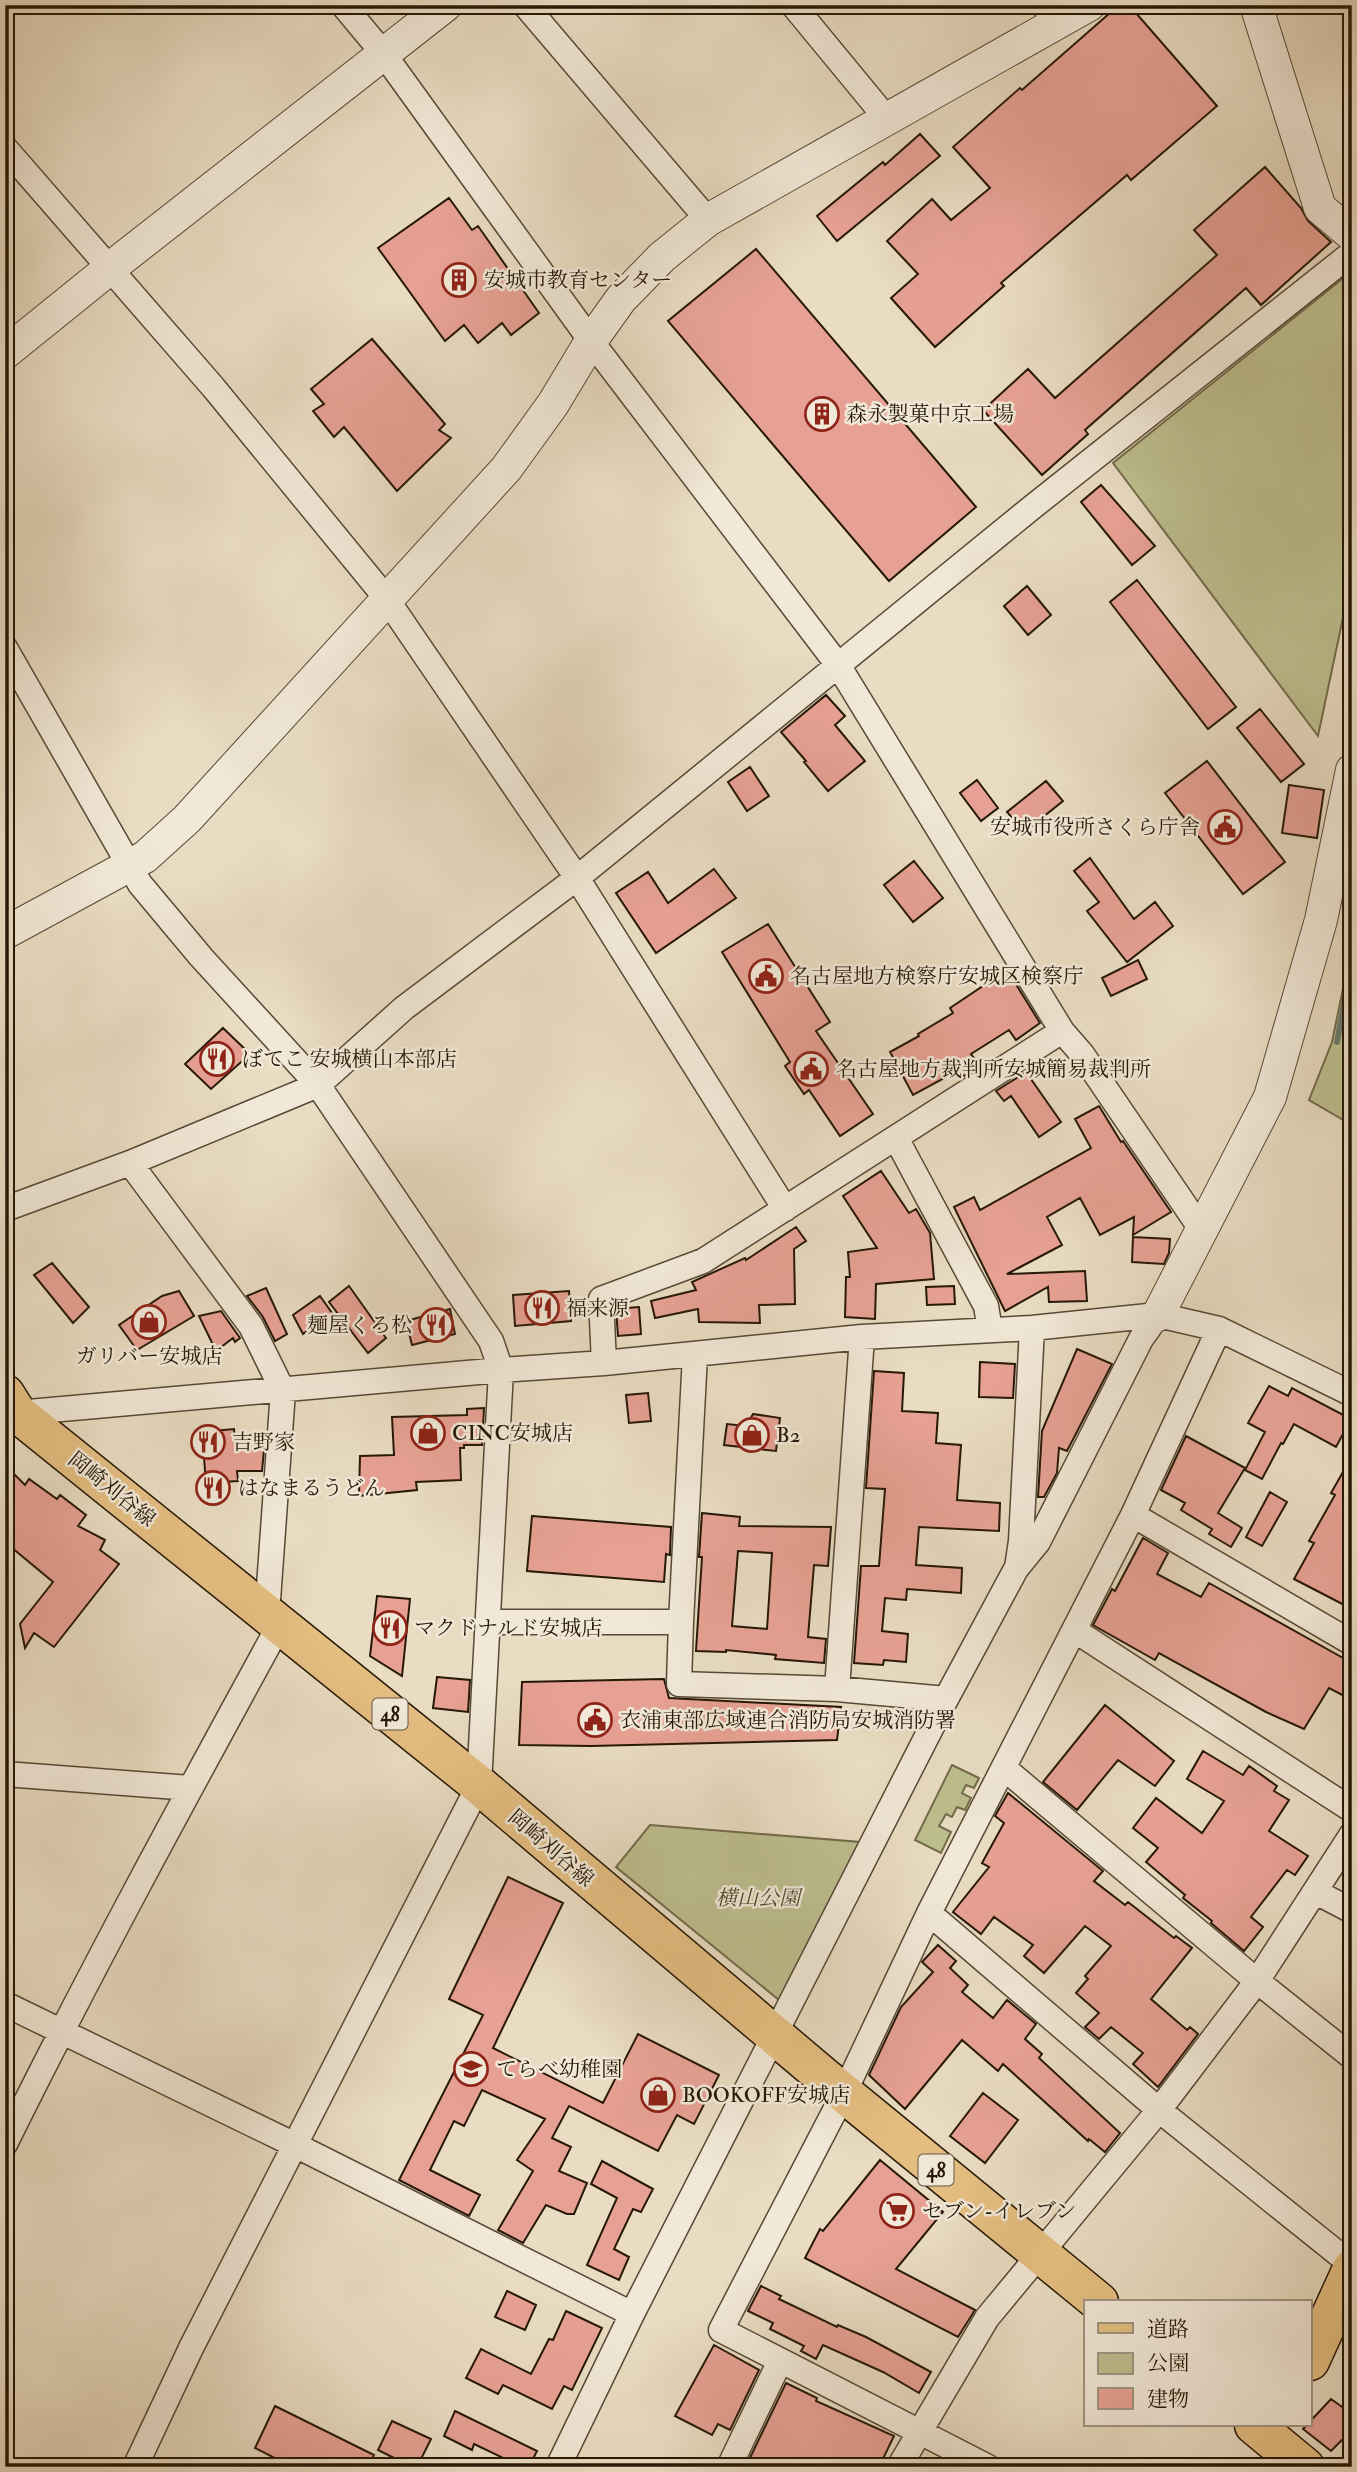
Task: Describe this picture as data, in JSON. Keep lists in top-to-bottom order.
{
  "streets": {
    "main road": ["岡崎刈谷線", "48"]
  },
  "parks": ["横山公園"],
  "places": {
    "building": ["安城市教育センター", "森永製菓中京工場"],
    "public building": [
      "安城市役所さくら庁舎",
      "名古屋地方検察庁安城区検察庁",
      "名古屋地方裁判所安城簡易裁判所",
      "衣浦東部広域連合消防局安城消防署"
    ],
    "restaurant": [
      "ぼてこ 安城横山本部店",
      "福来源",
      "麺屋くろ松",
      "吉野家",
      "はなまるうどん",
      "マクドナルド安城店"
    ],
    "shop": [
      "ガリバー安城店",
      "CINC安城店",
      "B2",
      "BOOKOFF安城店"
    ],
    "school or university": ["てらべ幼稚園"],
    "supermarket": ["セブン-イレブン"]
  },
  "legend": ["道路", "公園", "建物"]
}
